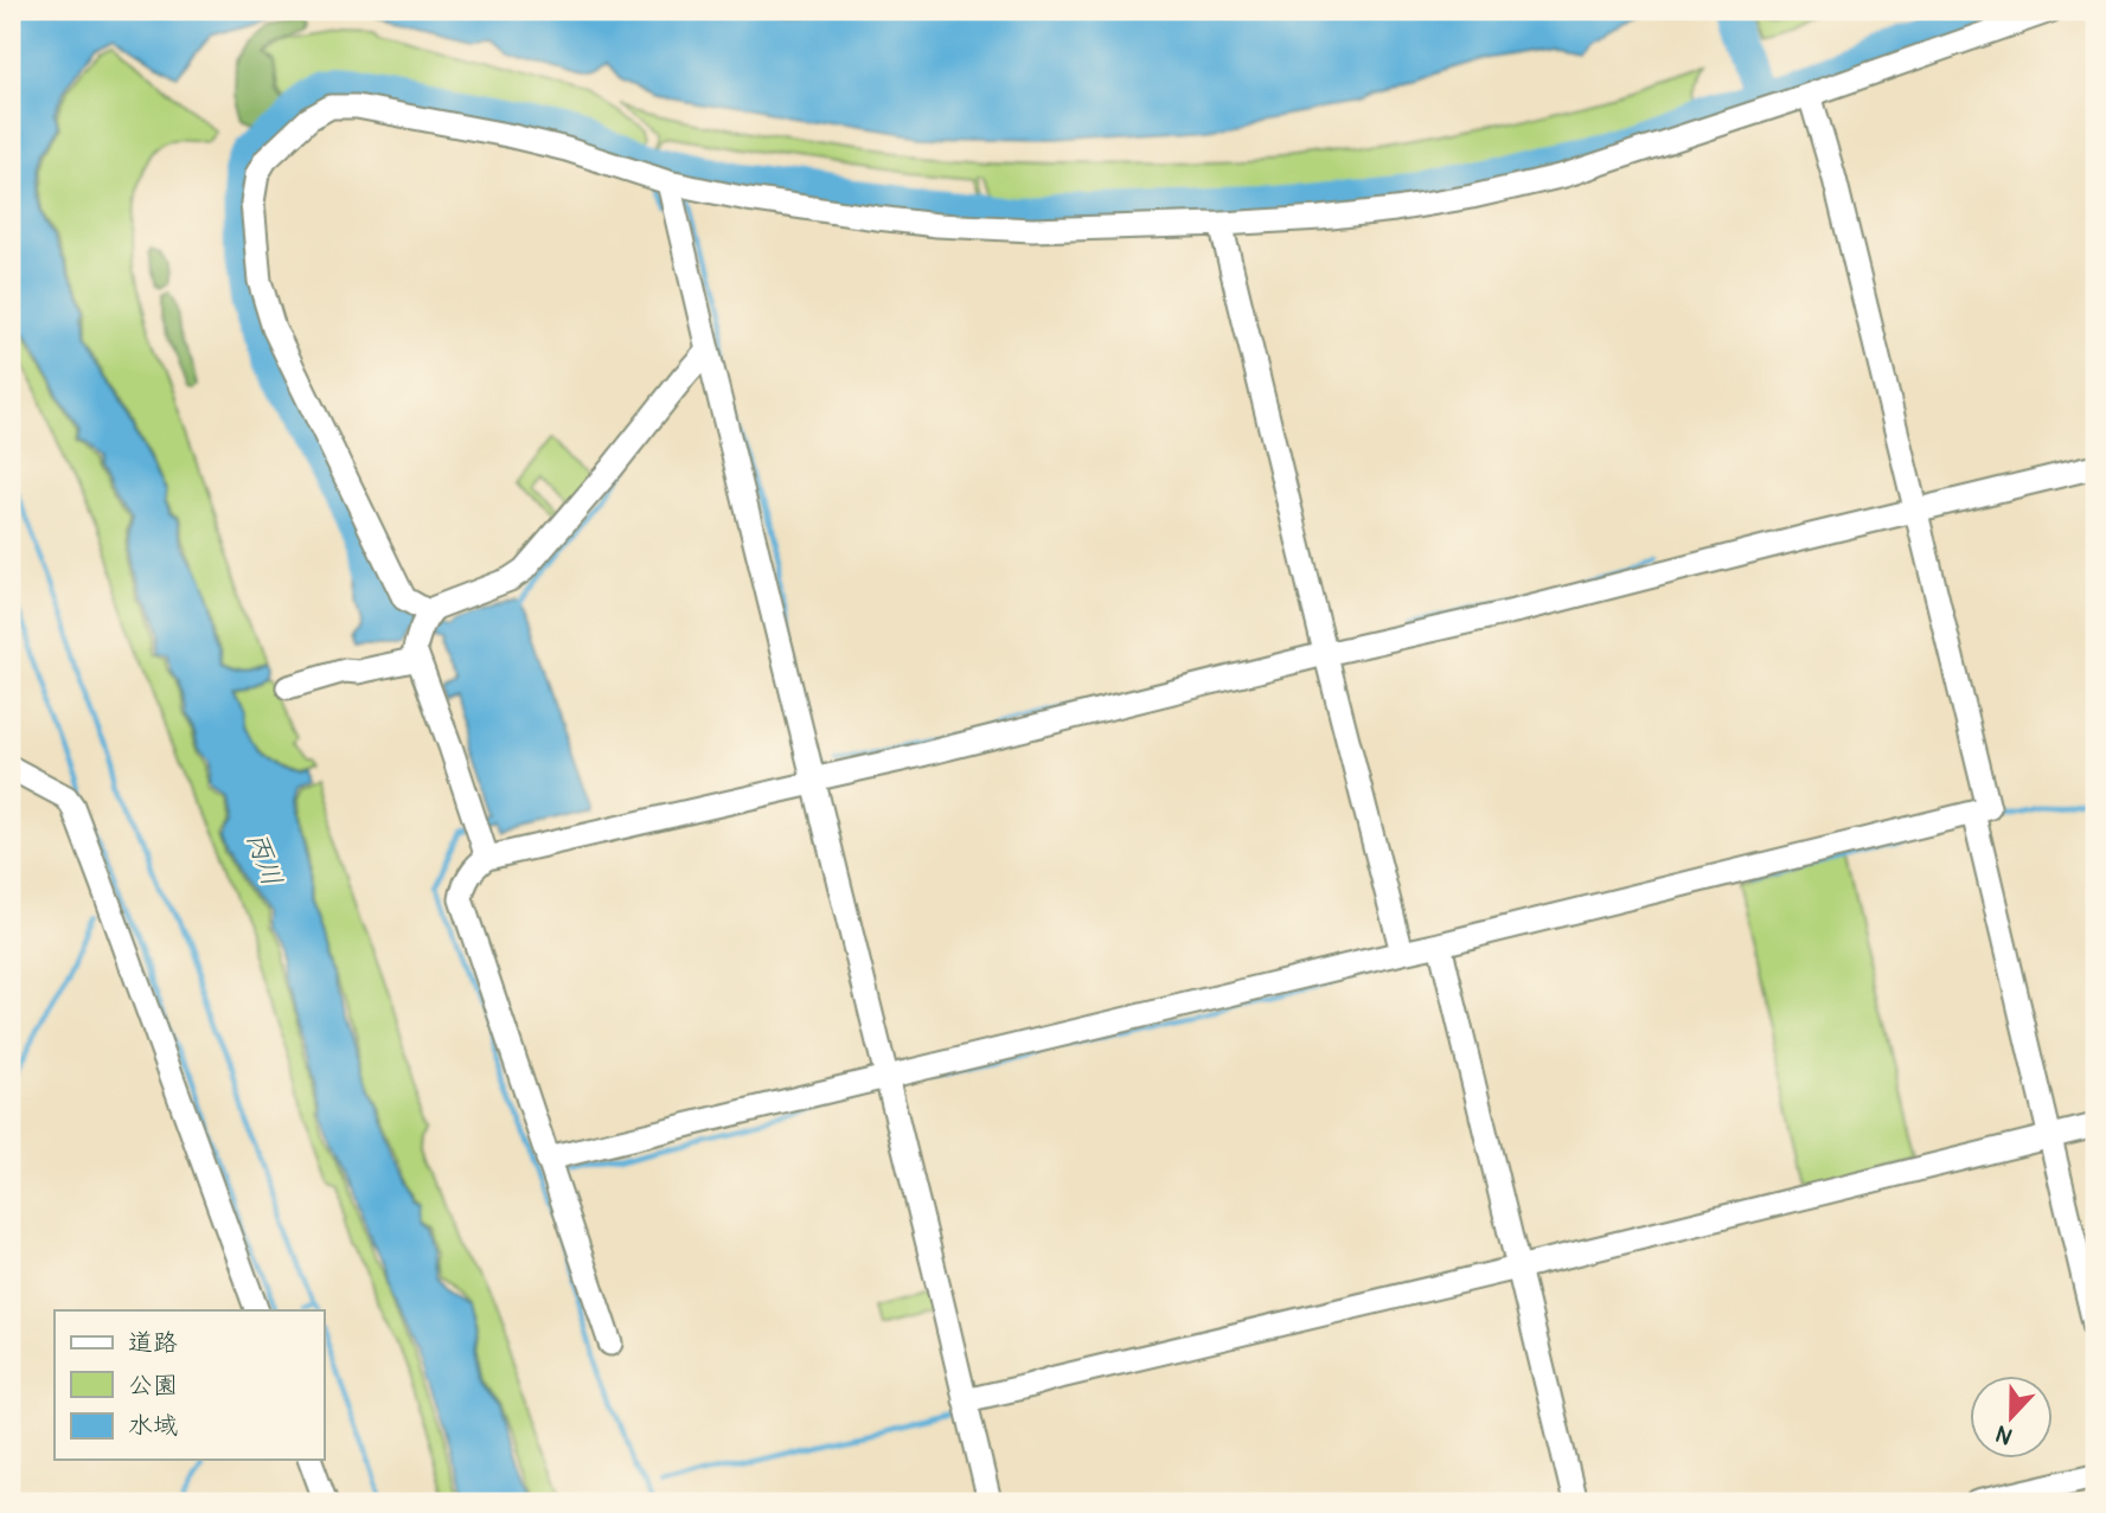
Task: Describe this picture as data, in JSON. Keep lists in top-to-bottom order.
{
  "water": ["丙川"],
  "legend": ["道路", "公園", "水域"],
  "north": "bottom"
}
